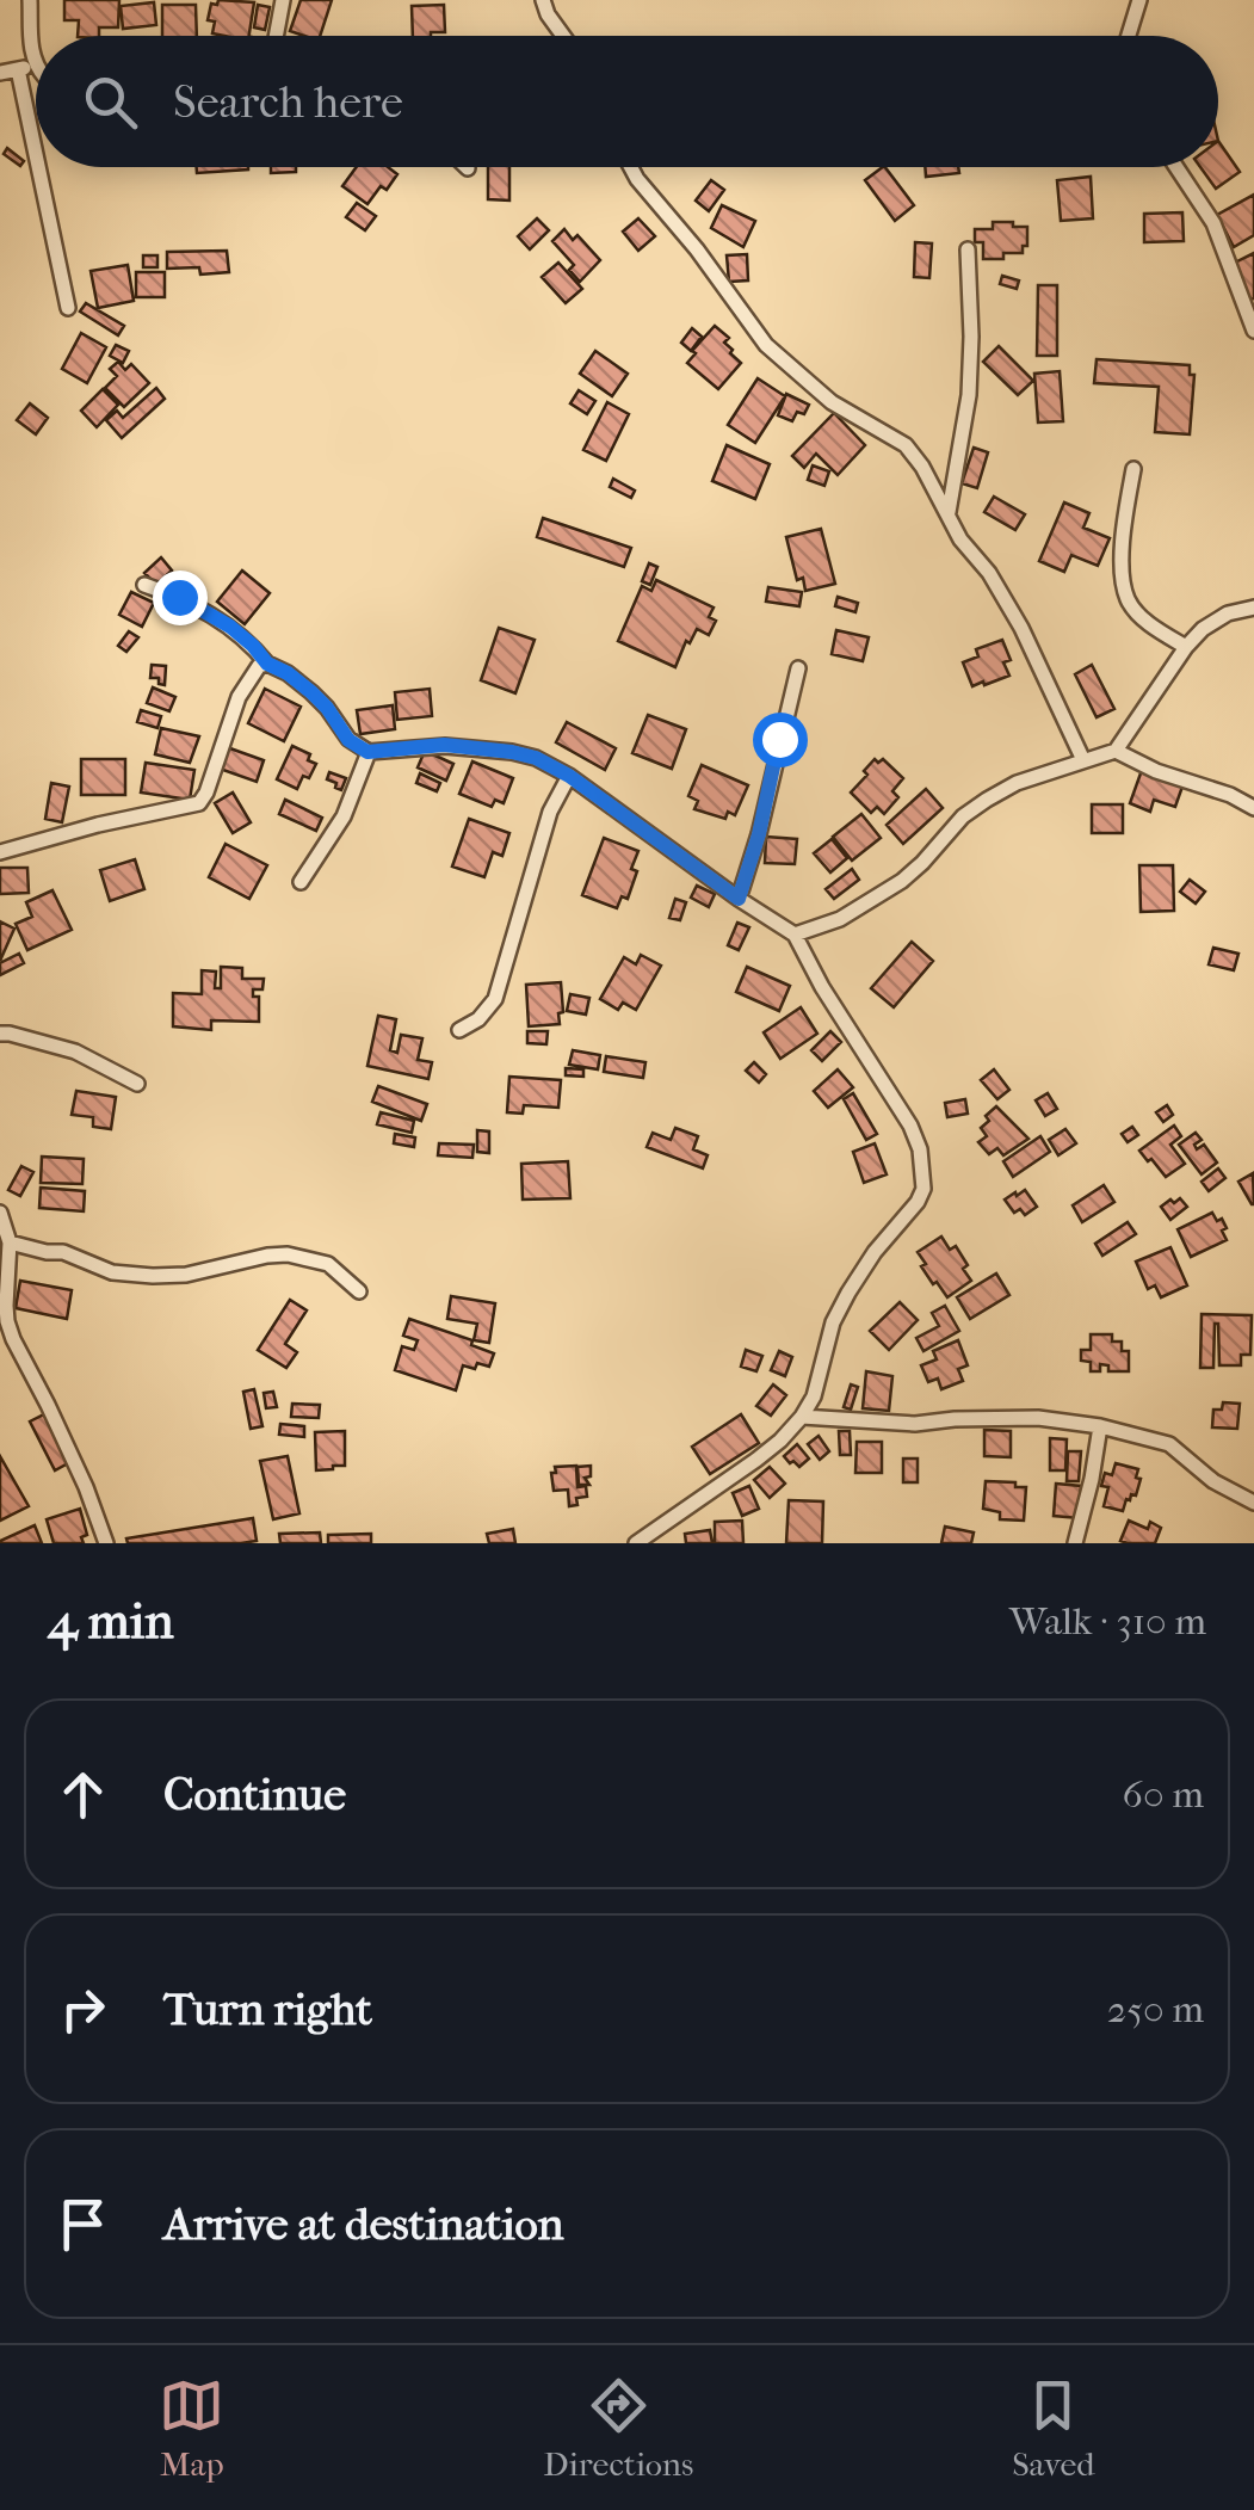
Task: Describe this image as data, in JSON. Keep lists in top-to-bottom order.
{
  "page": {
    "search": "Search here",
    "heading": ["4 min", "Walk · 310 m"],
    "list": [
      ["Continue", "60 m"],
      ["Turn right", "250 m"],
      "Arrive at destination"
    ],
    "nav": ["Map", "Directions", "Saved"]
  }
}
